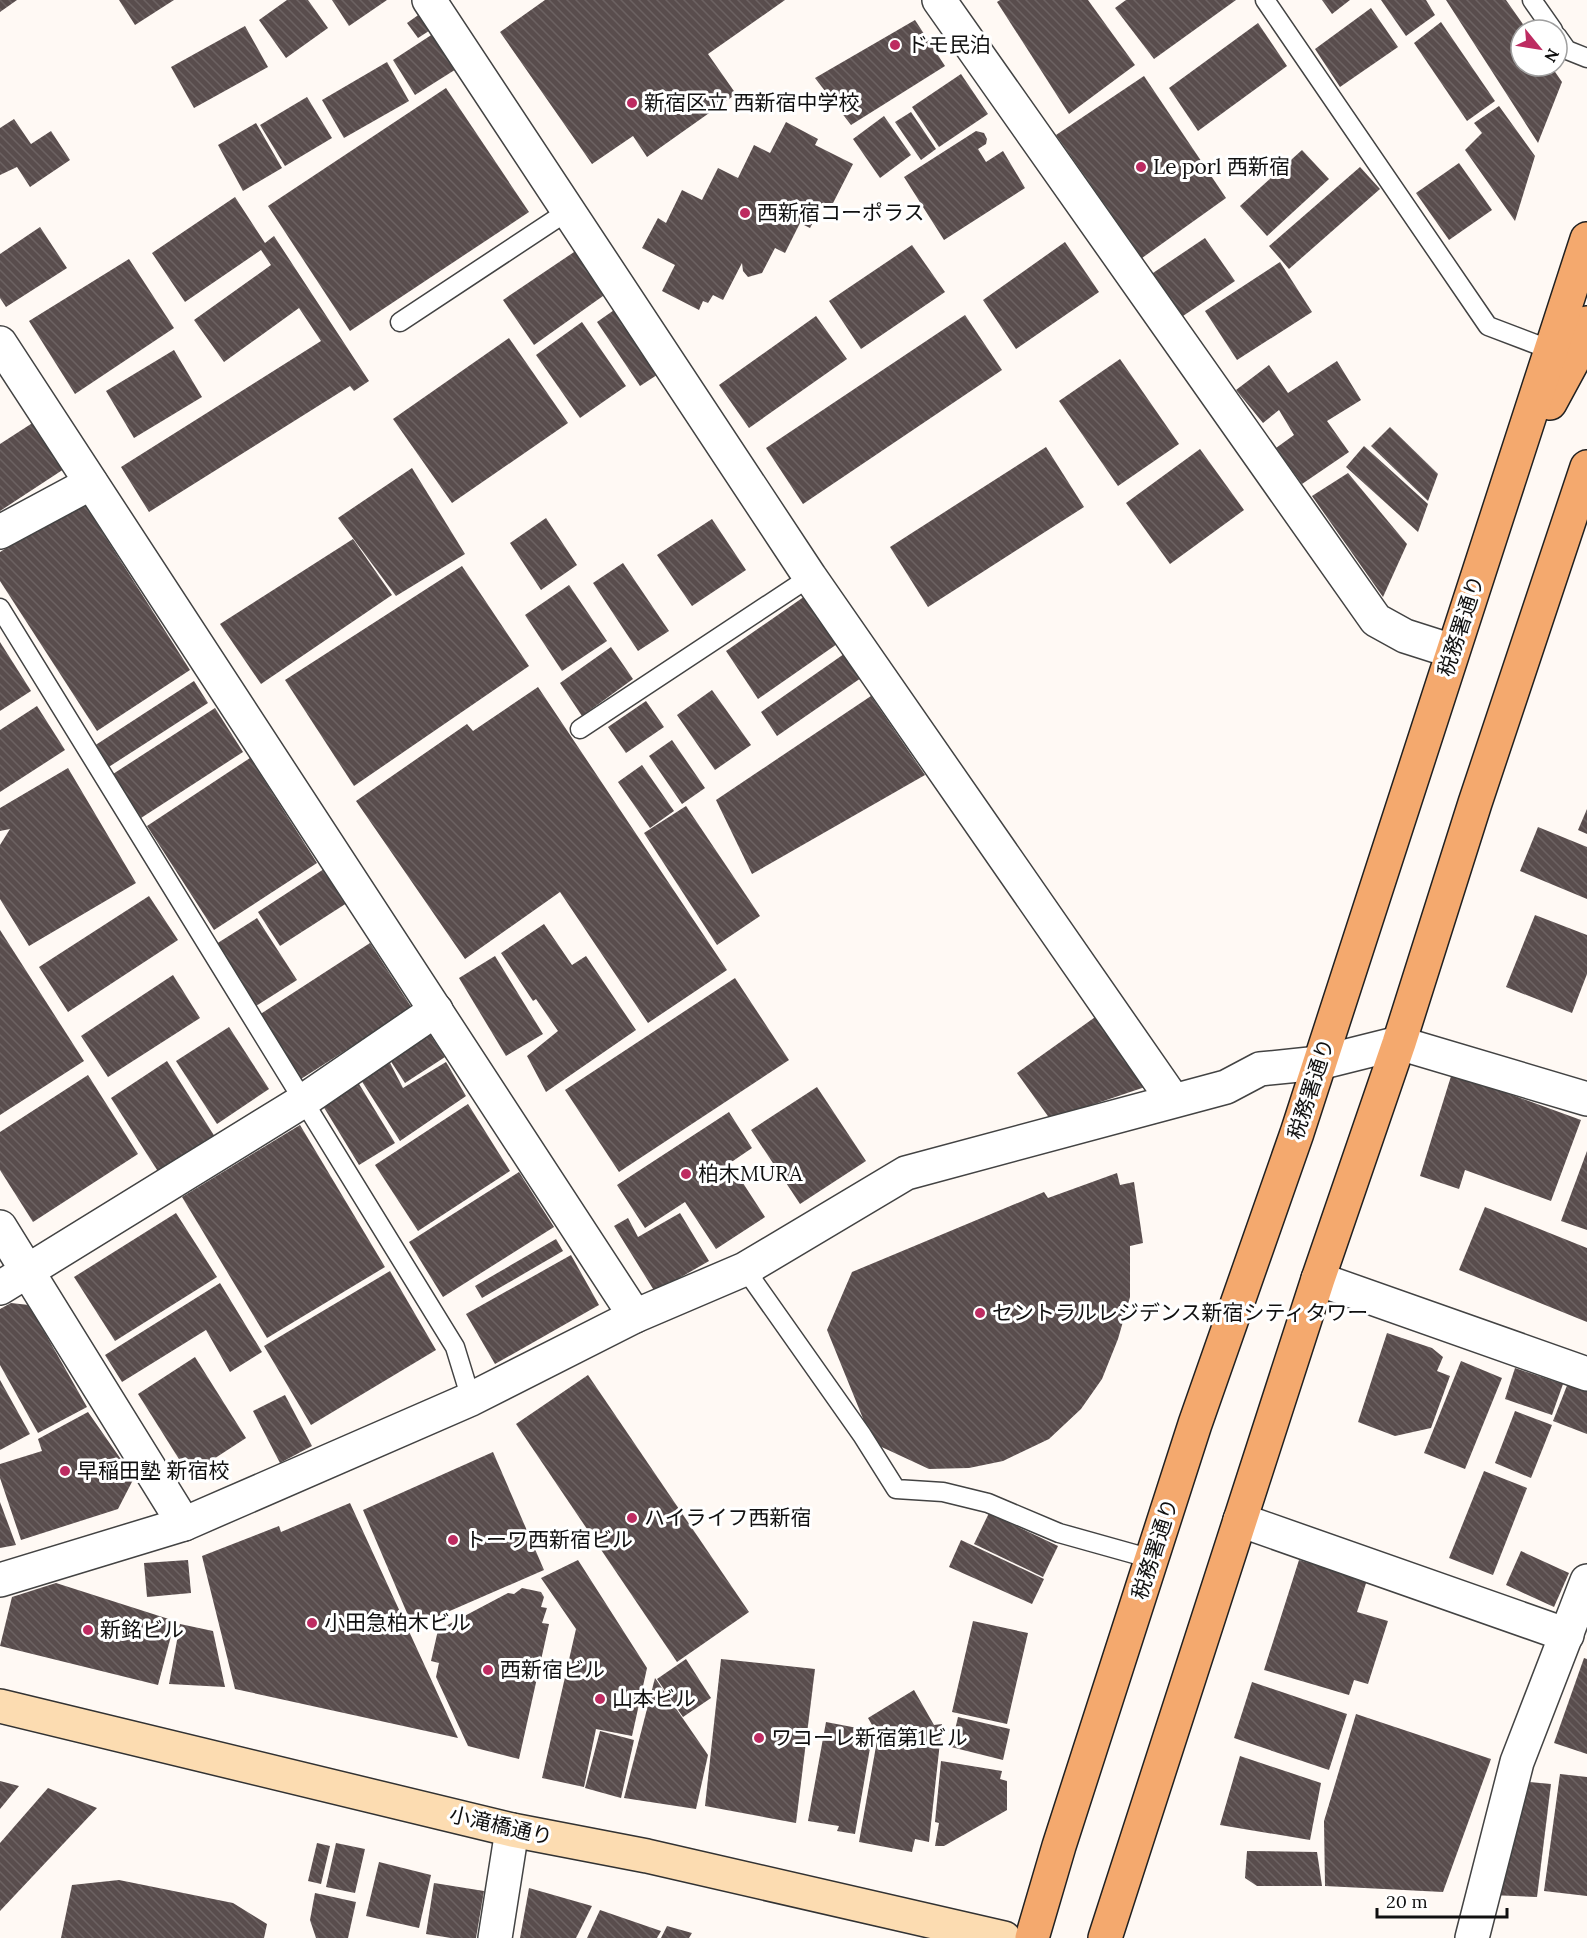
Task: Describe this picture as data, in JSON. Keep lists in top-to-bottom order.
{
  "streets": {
    "main road": ["税務署通り"],
    "street": ["小滝橋通り"]
  },
  "places": [
    "ドモ民泊",
    "新宿区立 西新宿中学校",
    "Le porl 西新宿",
    "西新宿コーポラス",
    "柏木MURA",
    "セントラルレジデンス新宿シティタワー",
    "早稲田塾 新宿校",
    "ハイライフ西新宿",
    "トーワ西新宿ビル",
    "小田急柏木ビル",
    "新銘ビル",
    "西新宿ビル",
    "山本ビル",
    "ワコーレ新宿第1ビル"
  ],
  "scale_bar": "20 m",
  "north": "bottom right"
}
